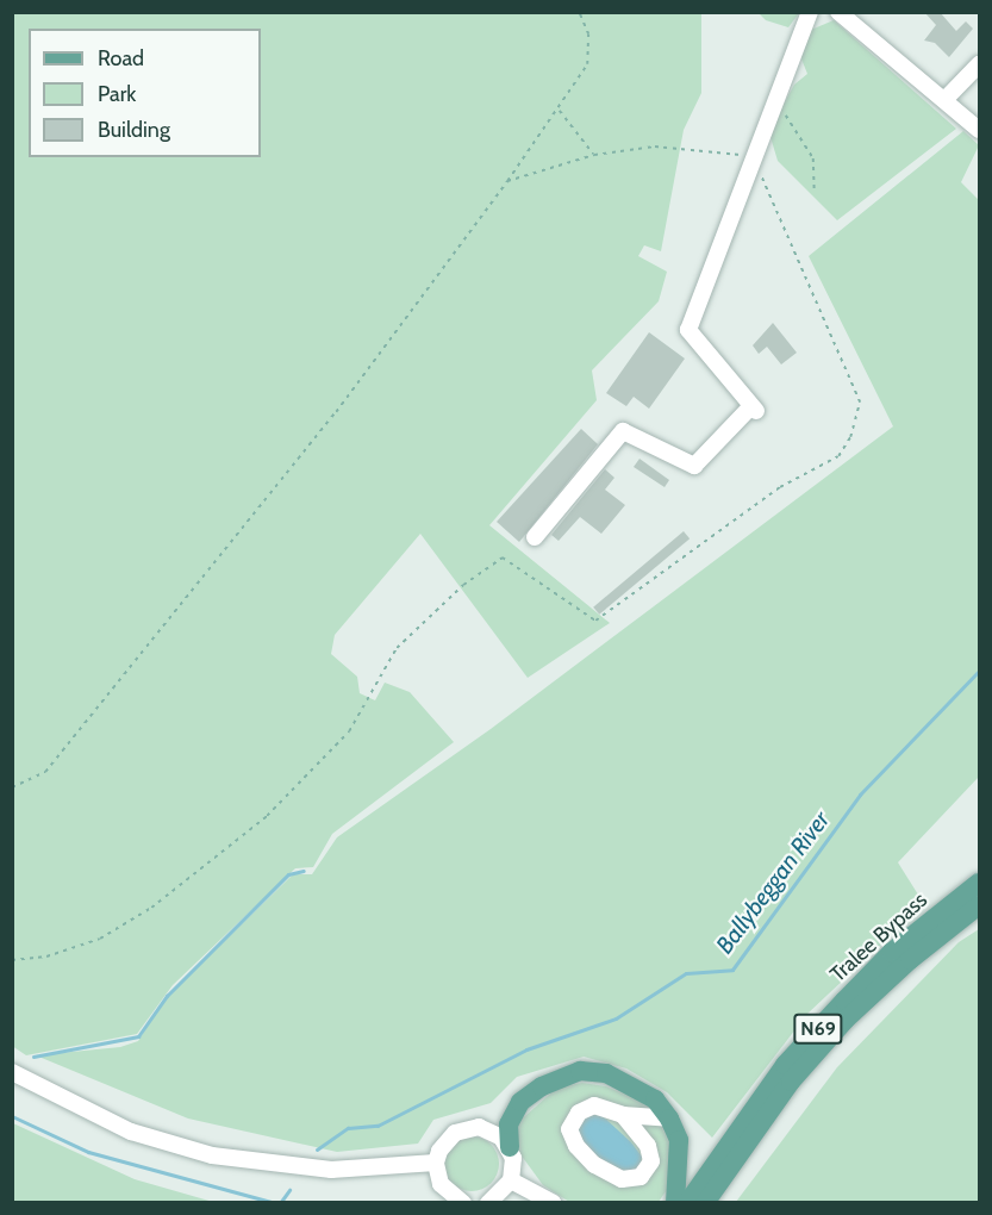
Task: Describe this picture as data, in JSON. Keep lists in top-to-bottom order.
{
  "streets": {
    "main road": ["Tralee Bypass", "N69"]
  },
  "water": ["Ballybeggan River"],
  "legend": ["Road", "Park", "Building"]
}
